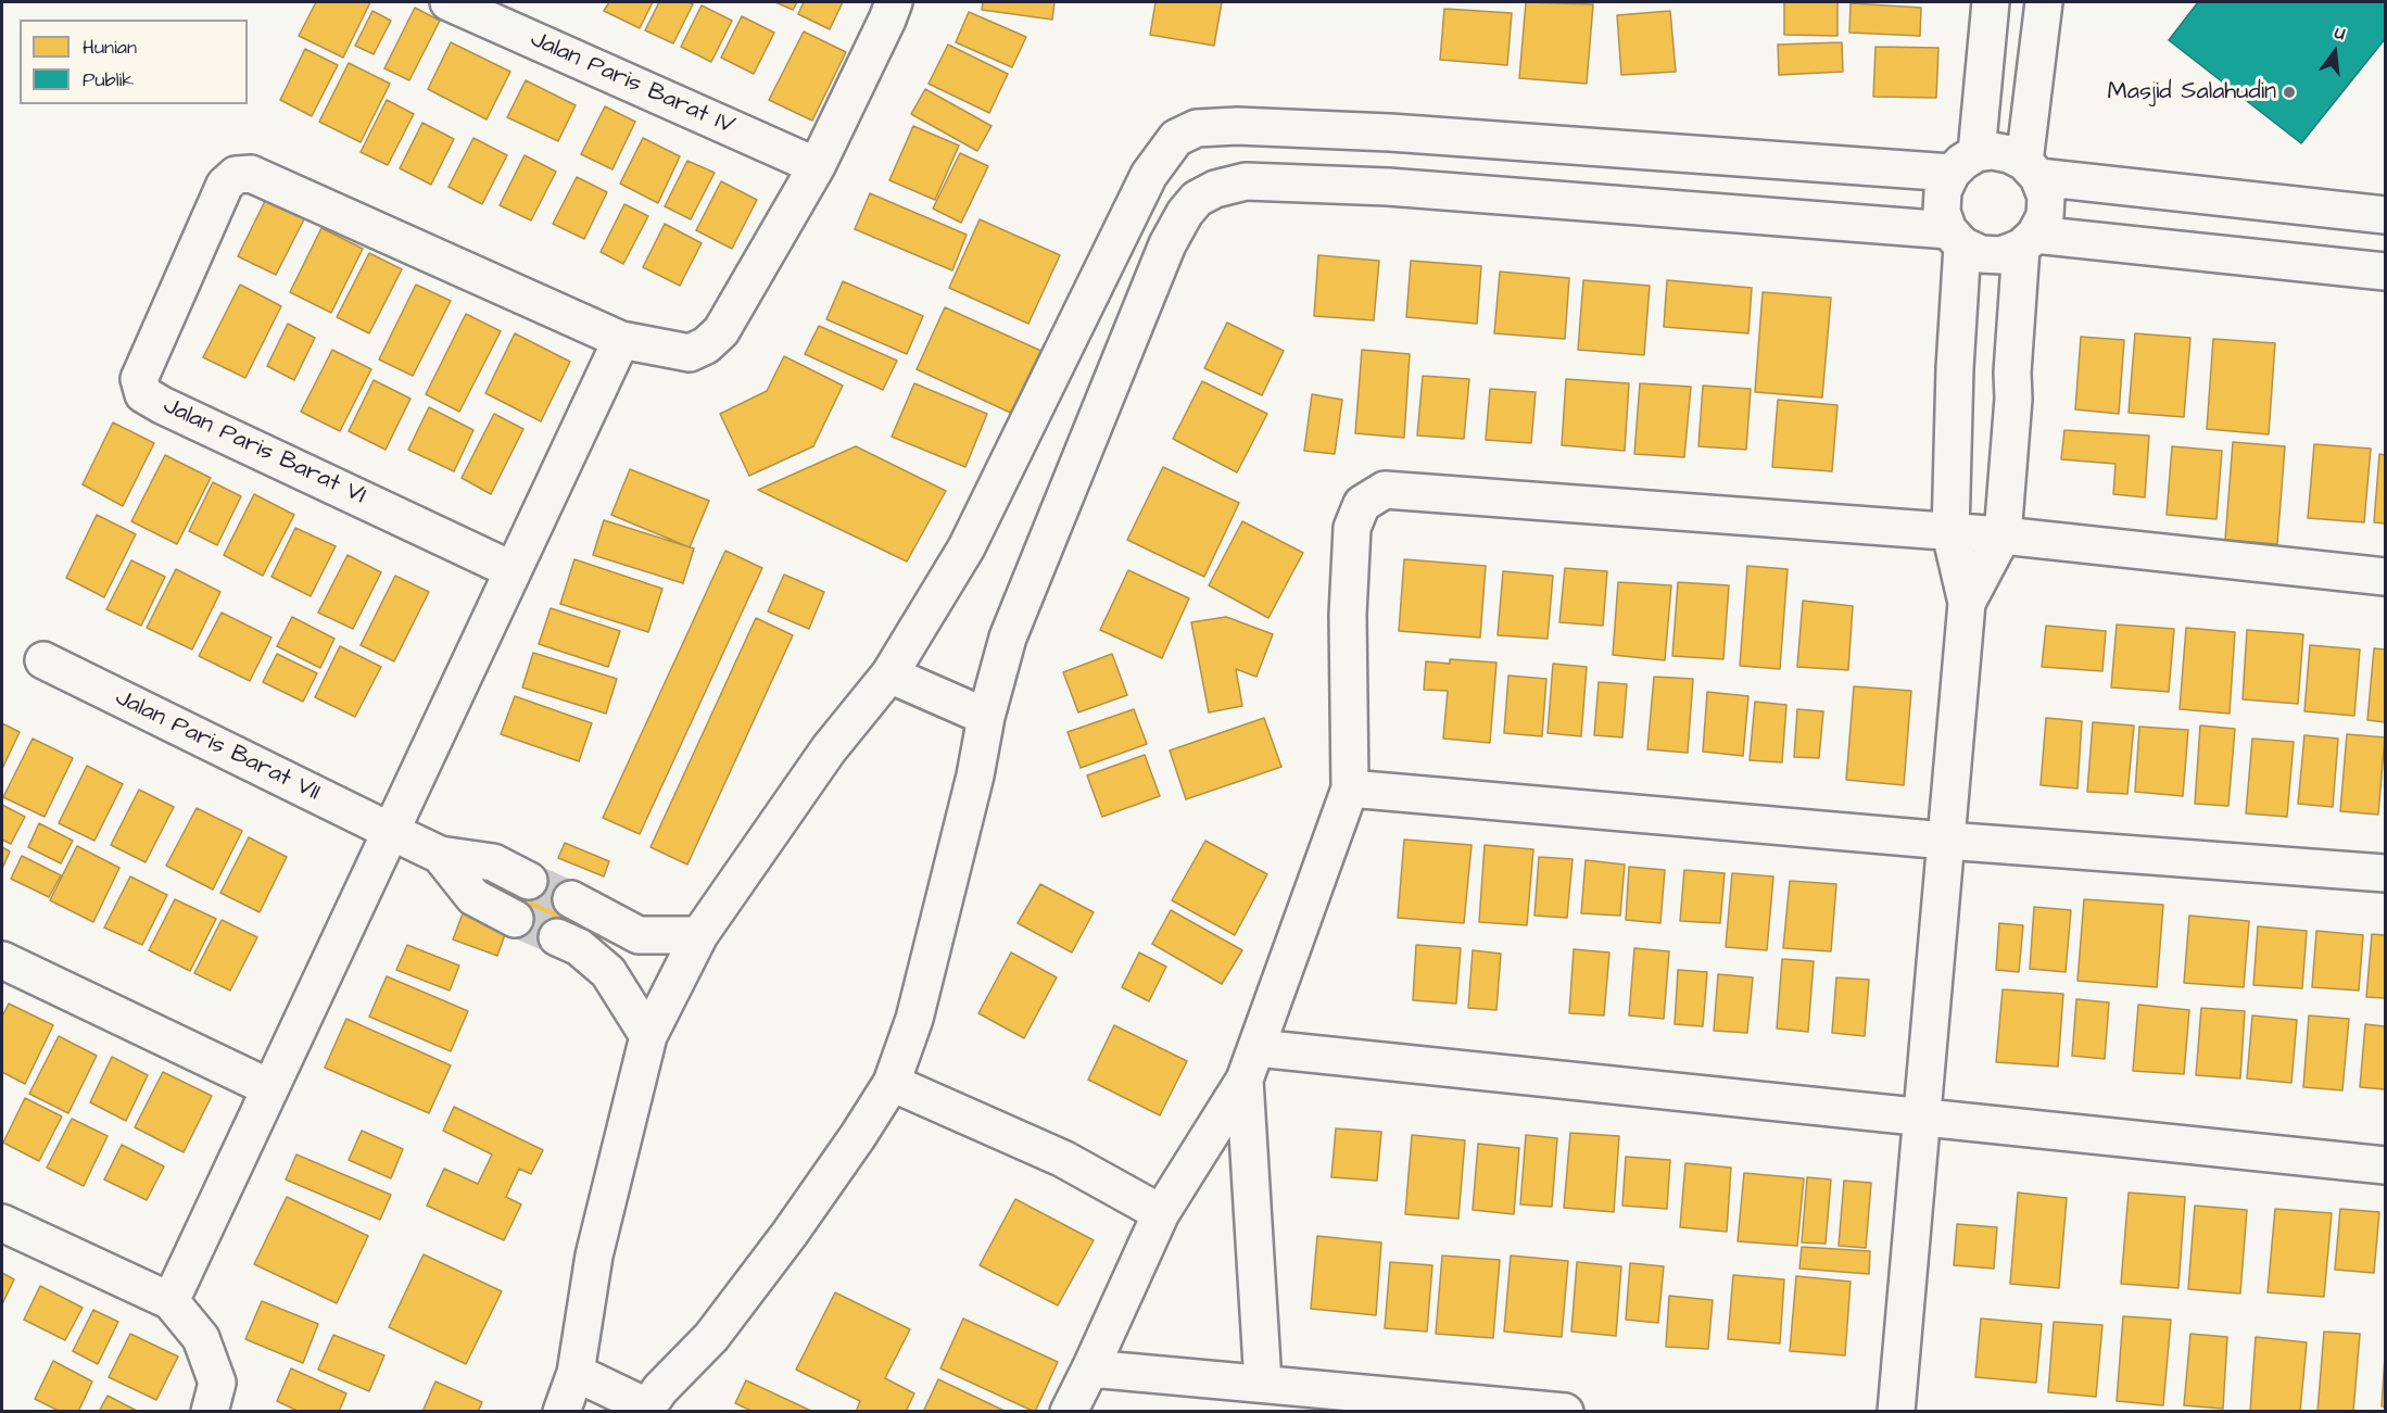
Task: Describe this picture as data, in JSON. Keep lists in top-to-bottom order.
{
  "streets": {
    "street": ["Jalan Paris Barat IV", "Jalan Paris Barat VI", "Jalan Paris Barat VII"]
  },
  "places": ["Masjid Salahudin"],
  "legend": ["Hunian", "Publik"],
  "north": "top"
}
